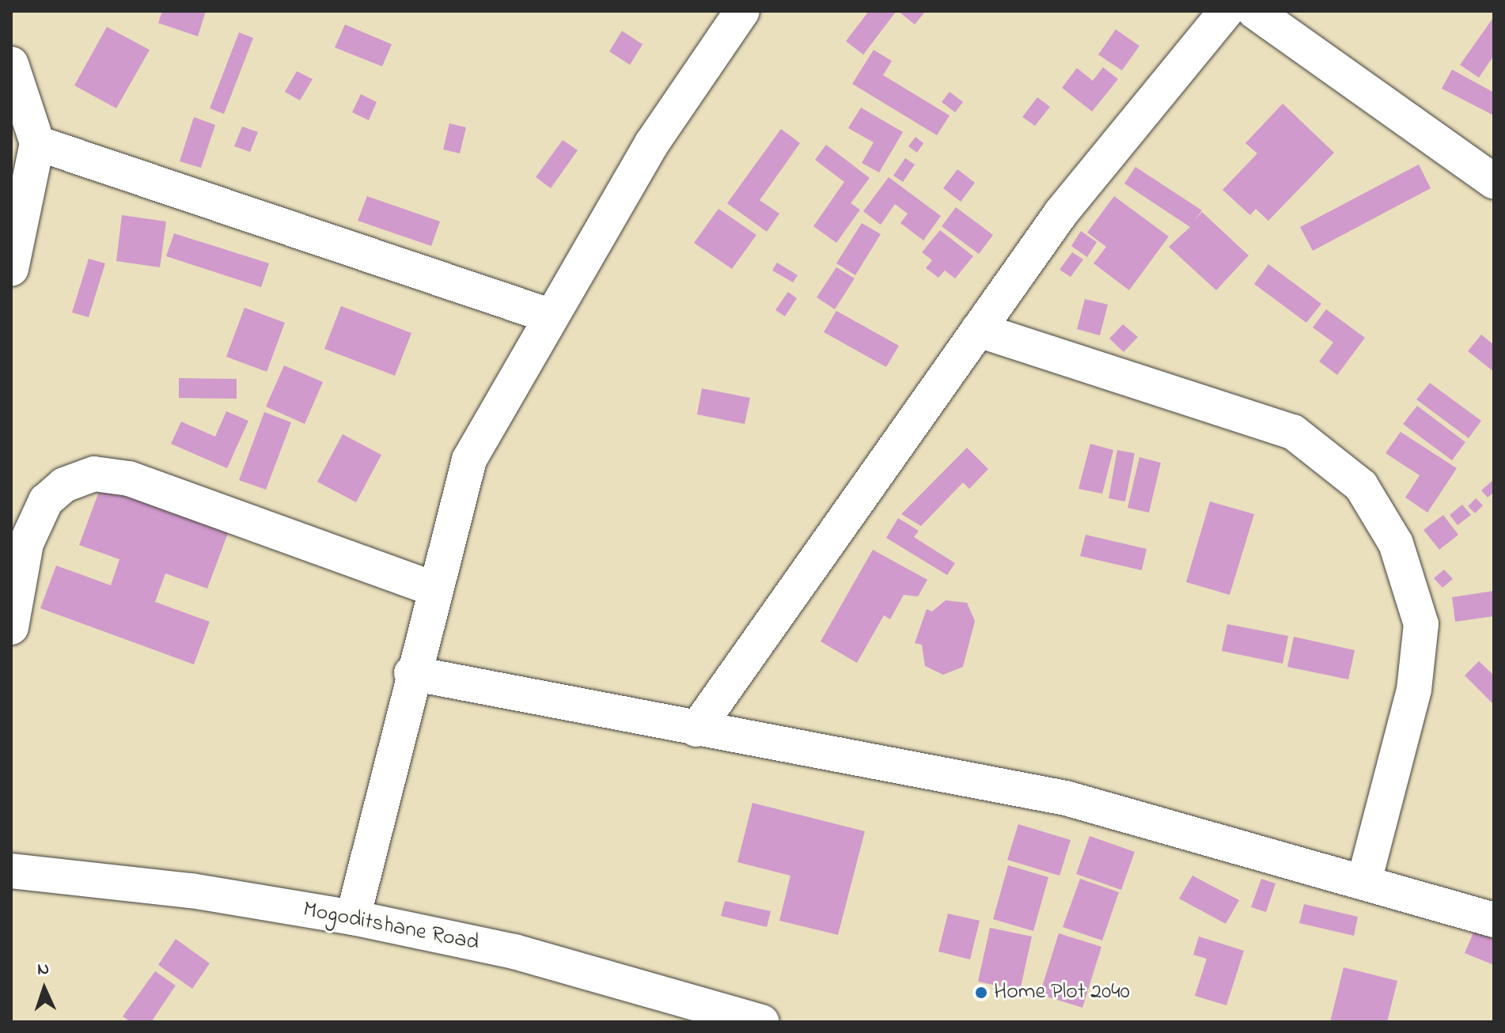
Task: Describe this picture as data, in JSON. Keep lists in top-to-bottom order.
{
  "streets": {
    "street": ["Mogoditshane Road"]
  },
  "places": ["Home Plot 2040"],
  "north": "top"
}
